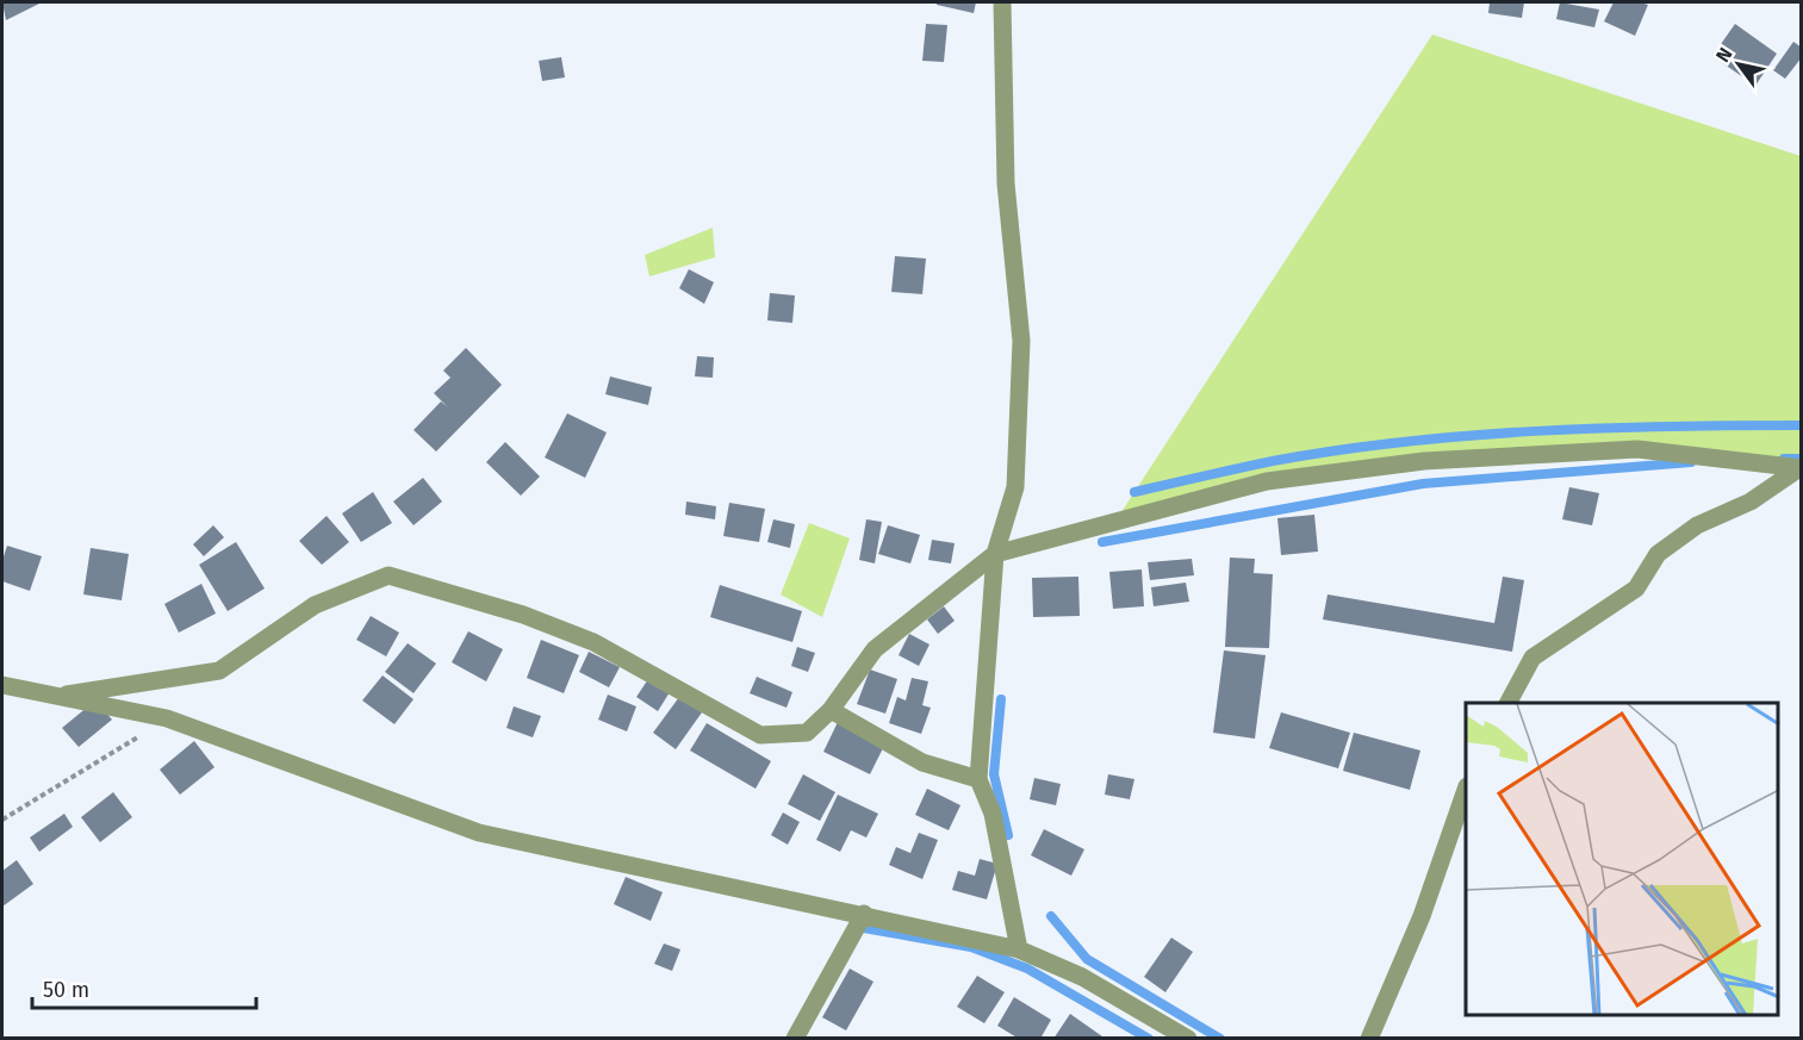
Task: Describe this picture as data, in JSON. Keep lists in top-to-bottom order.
{
  "scale_bar": "50 m",
  "north": "top left"
}
